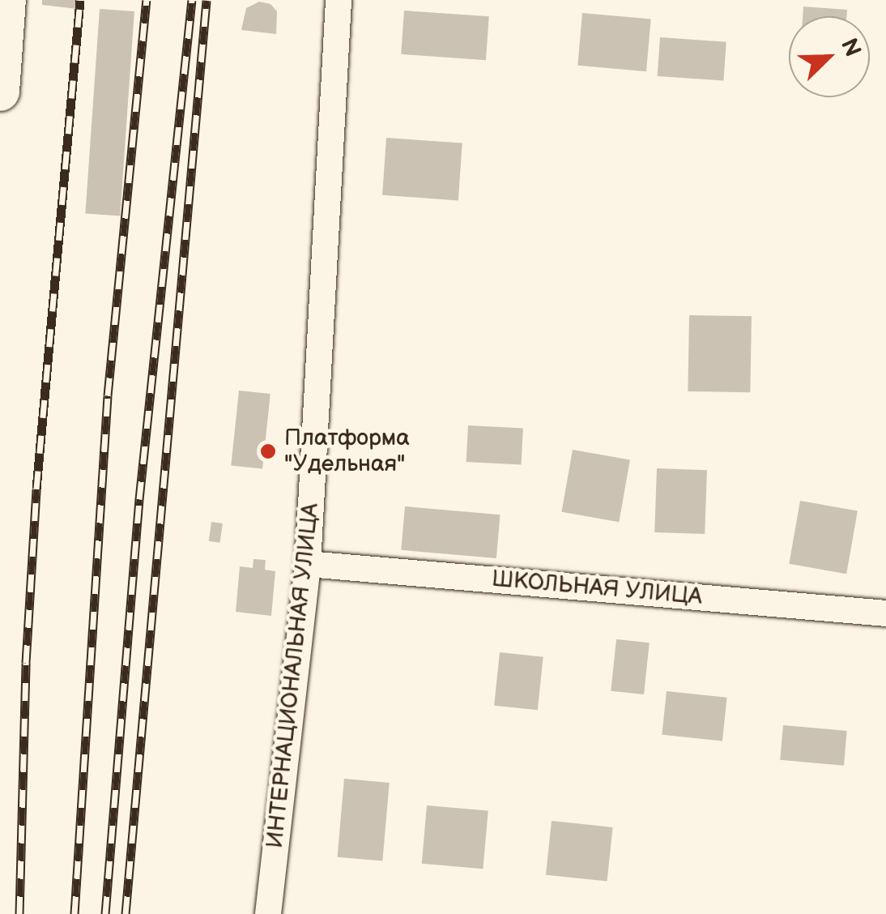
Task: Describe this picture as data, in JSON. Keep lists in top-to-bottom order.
{
  "streets": {
    "street": ["ШКОЛЬНАЯ УЛИЦА", "ИНТЕРНАЦИОНАЛЬНАЯ УЛИЦА"]
  },
  "crossings": [
    ["ШКОЛЬНАЯ УЛИЦА", "ИНТЕРНАЦИОНАЛЬНАЯ УЛИЦА"]
  ],
  "places": ["Платформа \"Удельная\""],
  "north": "top right"
}
